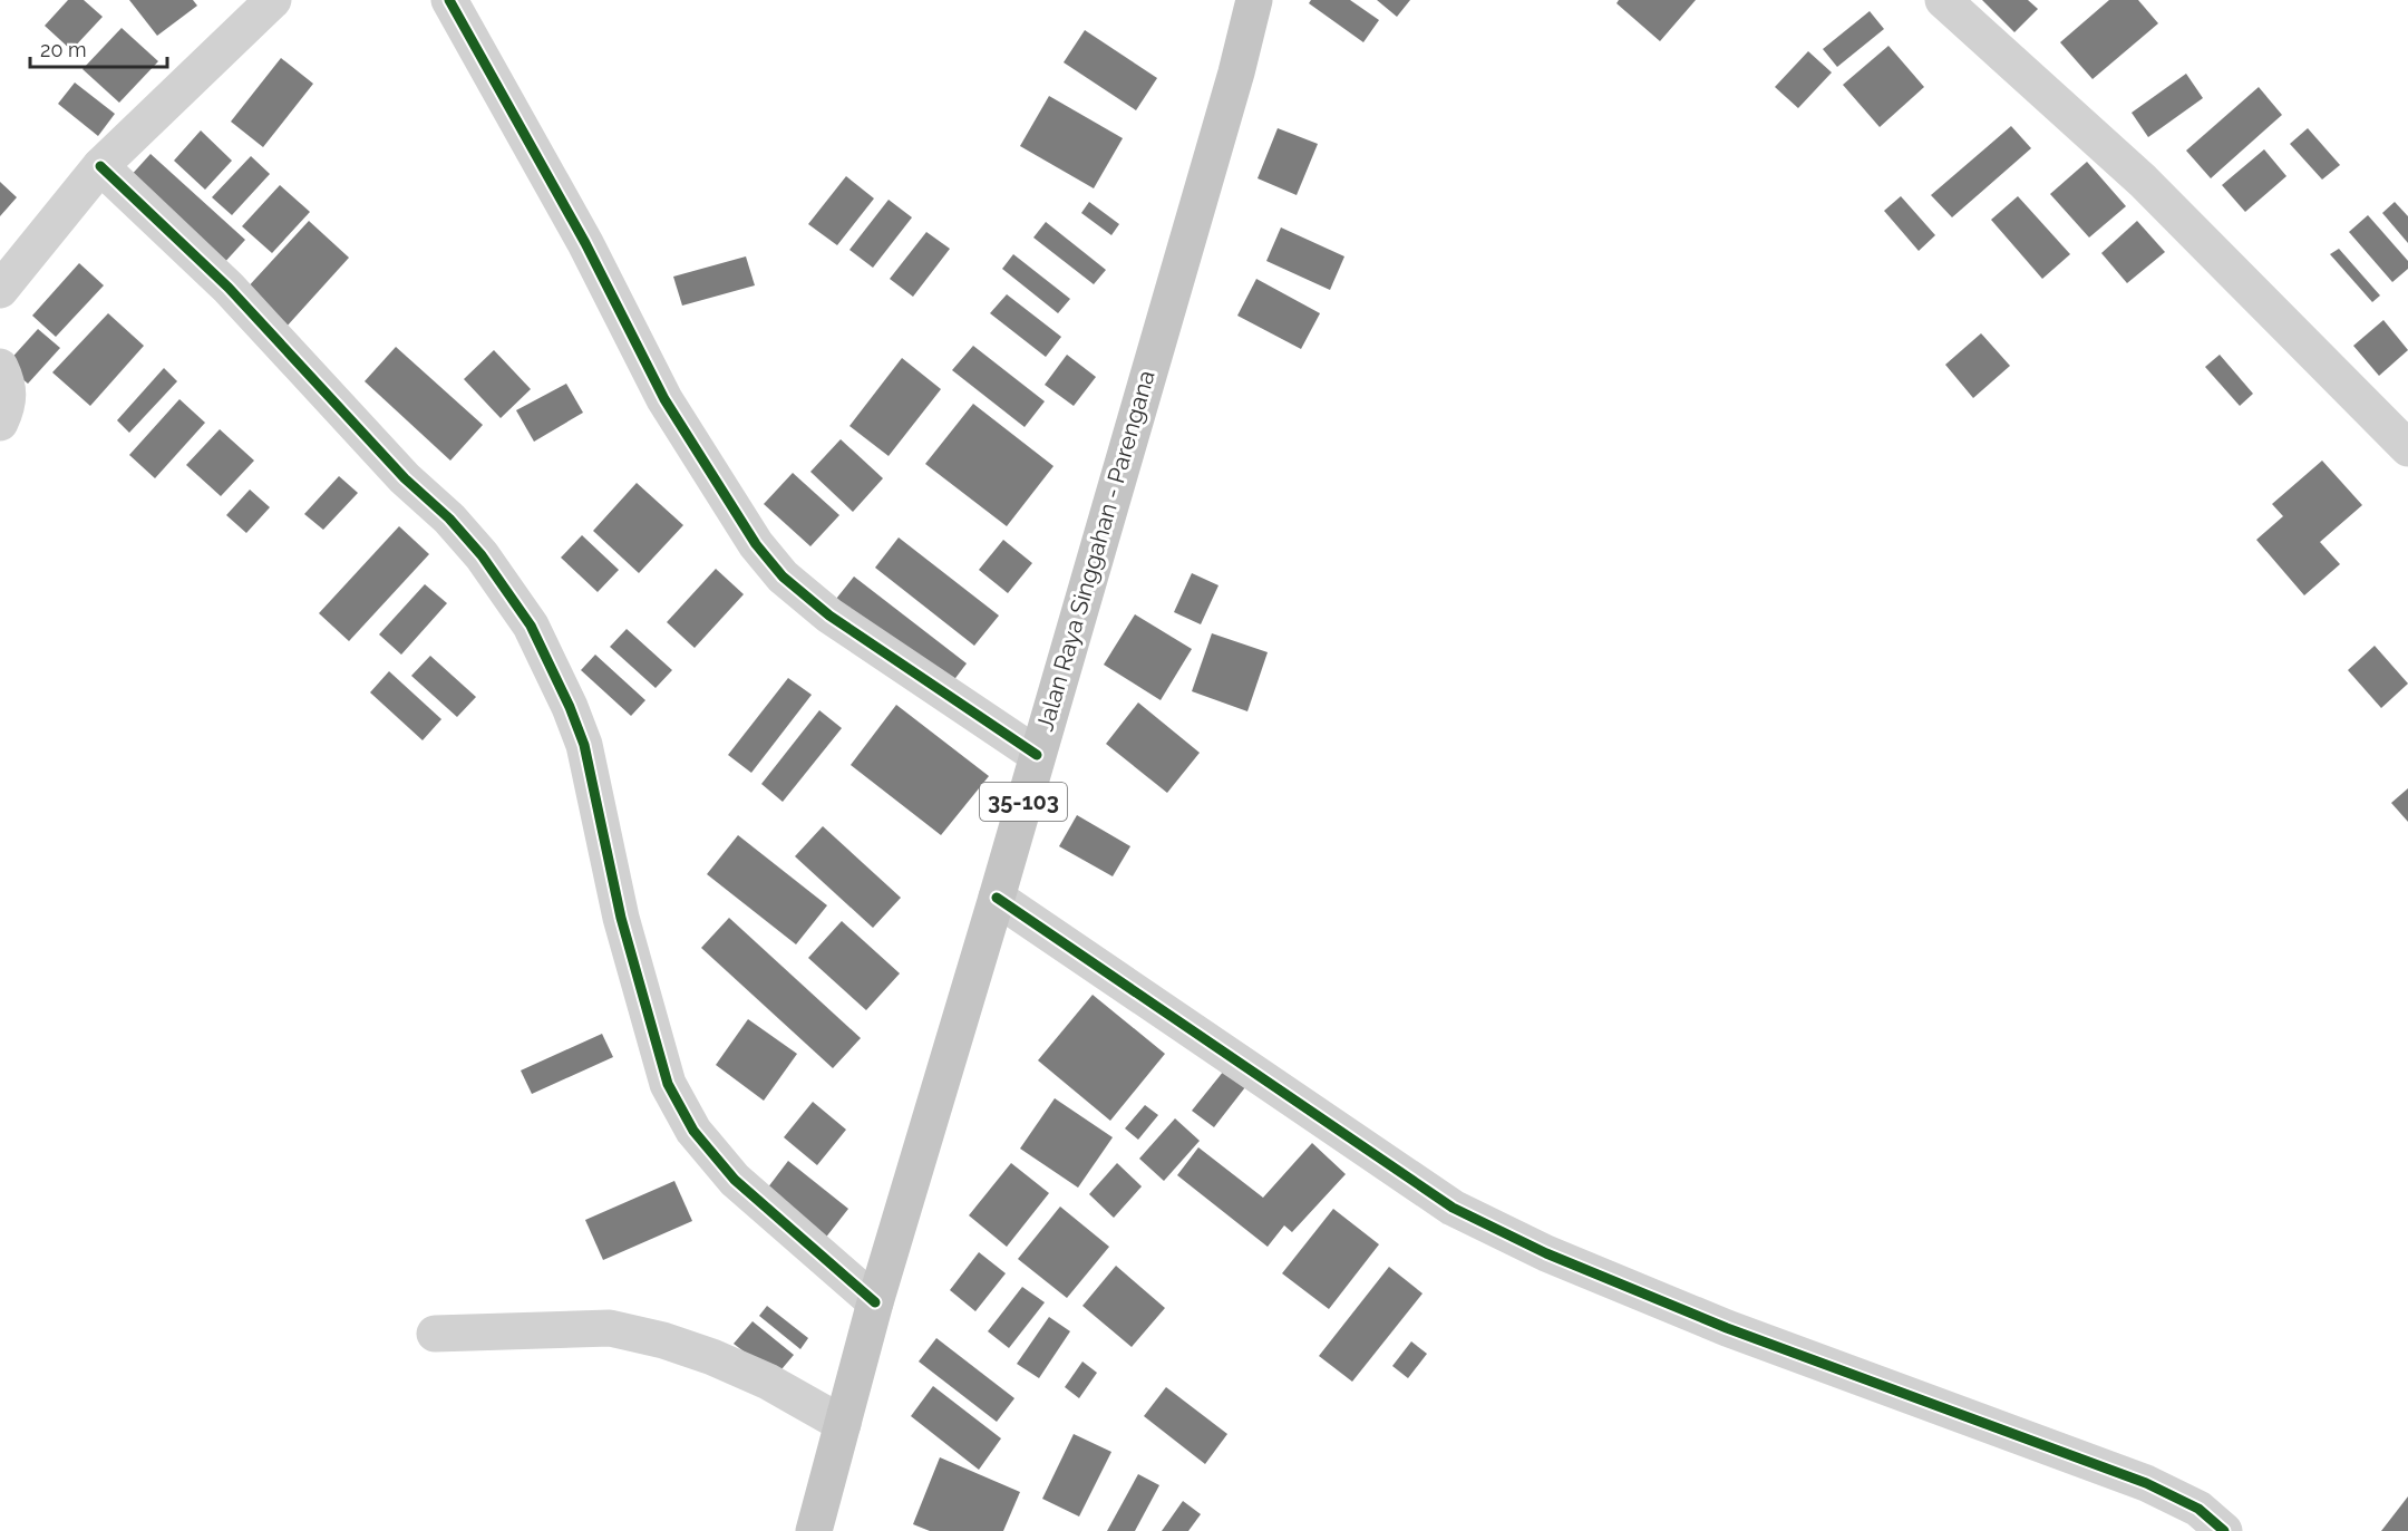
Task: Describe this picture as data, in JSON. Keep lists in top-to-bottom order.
{
  "streets": {
    "main road": ["Jalan Raya Singgahan - Parengana", "35-103"]
  },
  "scale_bar": "20 m"
}
